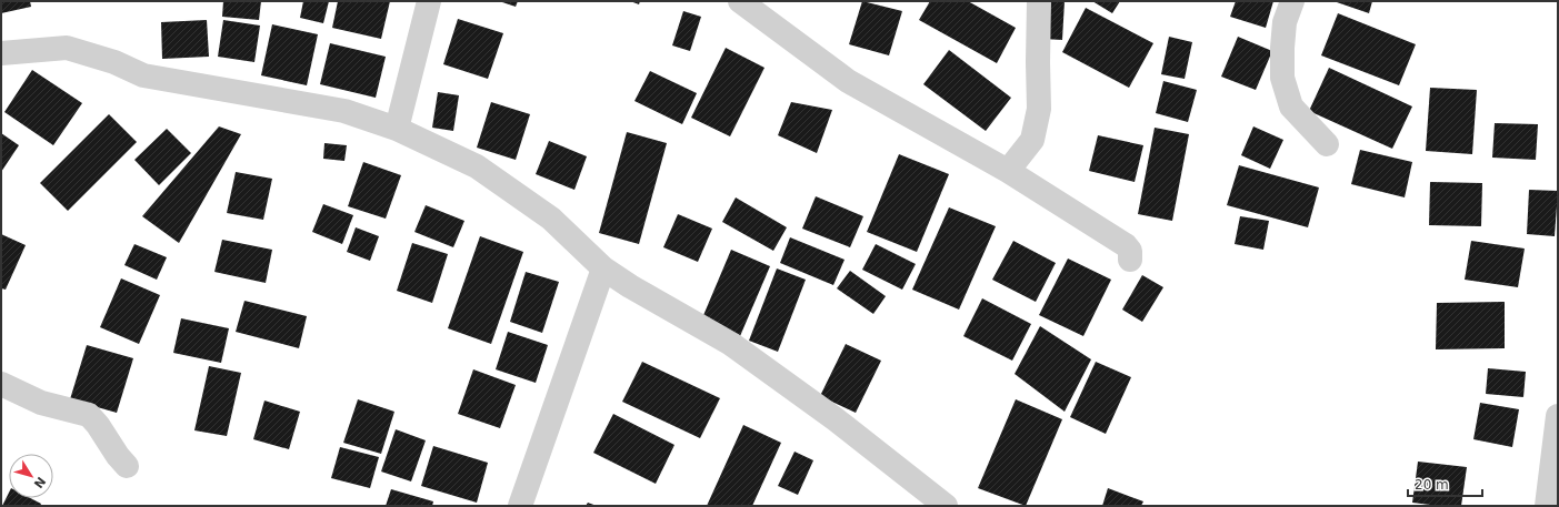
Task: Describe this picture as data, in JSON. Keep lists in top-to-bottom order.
{
  "scale_bar": "20 m",
  "north": "bottom right"
}
